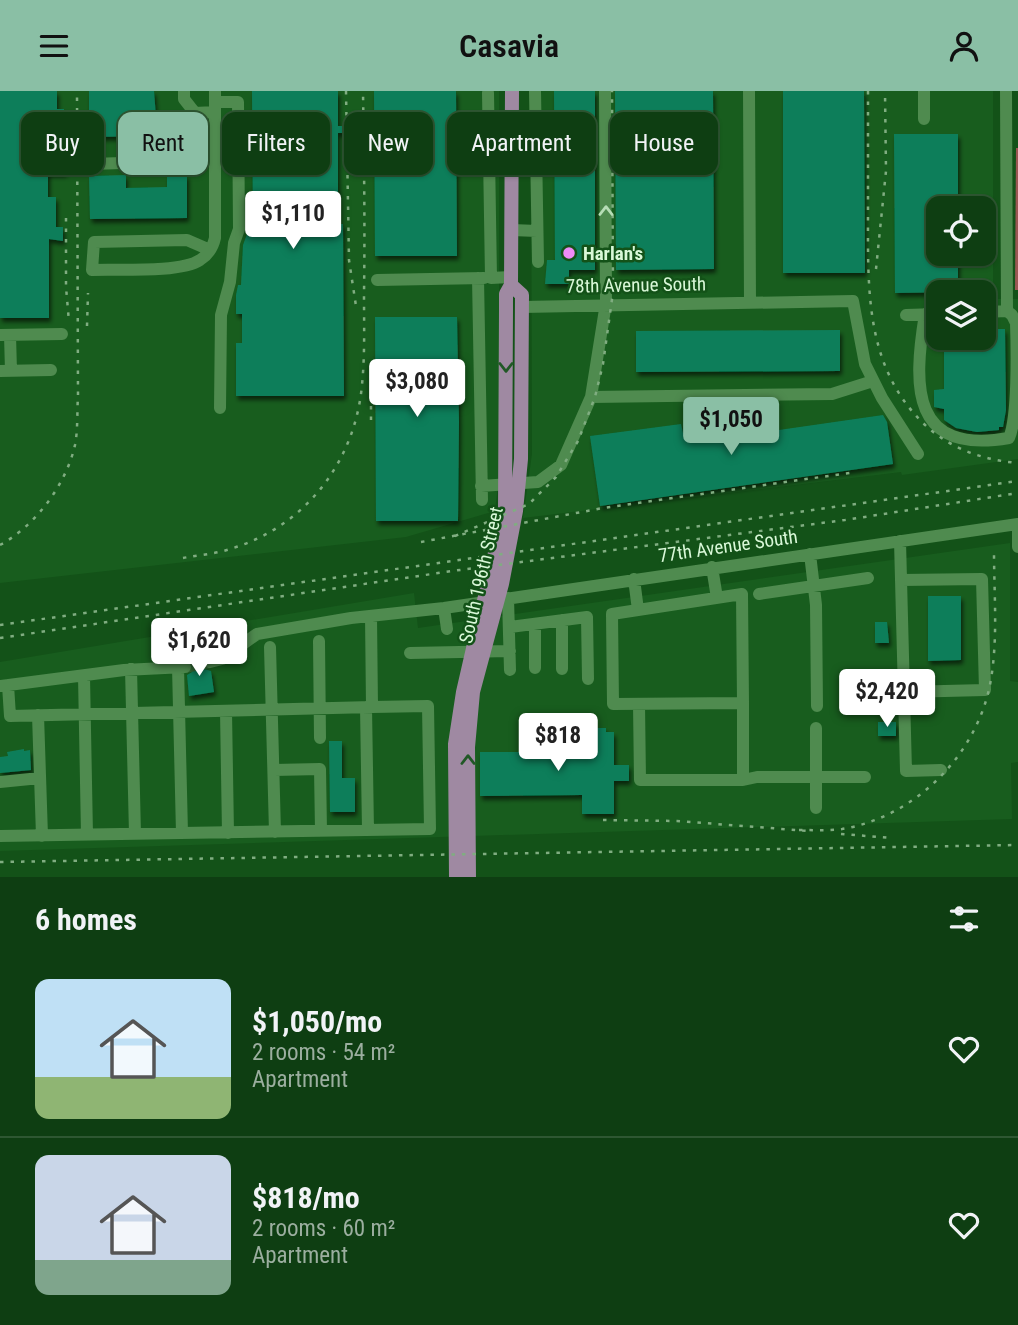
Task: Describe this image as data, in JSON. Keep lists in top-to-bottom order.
{
  "streets": {
    "main road": ["South 196th Street"],
    "street": ["78th Avenue South", "77th Avenue South"]
  },
  "crossings": [
    ["78th Avenue South", "South 196th Street"]
  ],
  "places": ["Harlan's"],
  "page": {
    "header": "Casavia",
    "chip": [
      "Buy",
      "Rent",
      "Filters",
      "New",
      "Apartment",
      "House"
    ],
    "price": [
      "$1,110",
      "$3,080",
      "$1,050",
      "$1,620",
      "$2,420",
      "$818"
    ],
    "heading": "6 homes",
    "list": [
      {
        "name": "$1,050/mo",
        "note": "2 rooms · 54 m² · Apartment"
      },
      {
        "name": "$818/mo",
        "note": "2 rooms · 60 m² · Apartment"
      }
    ]
  }
}
